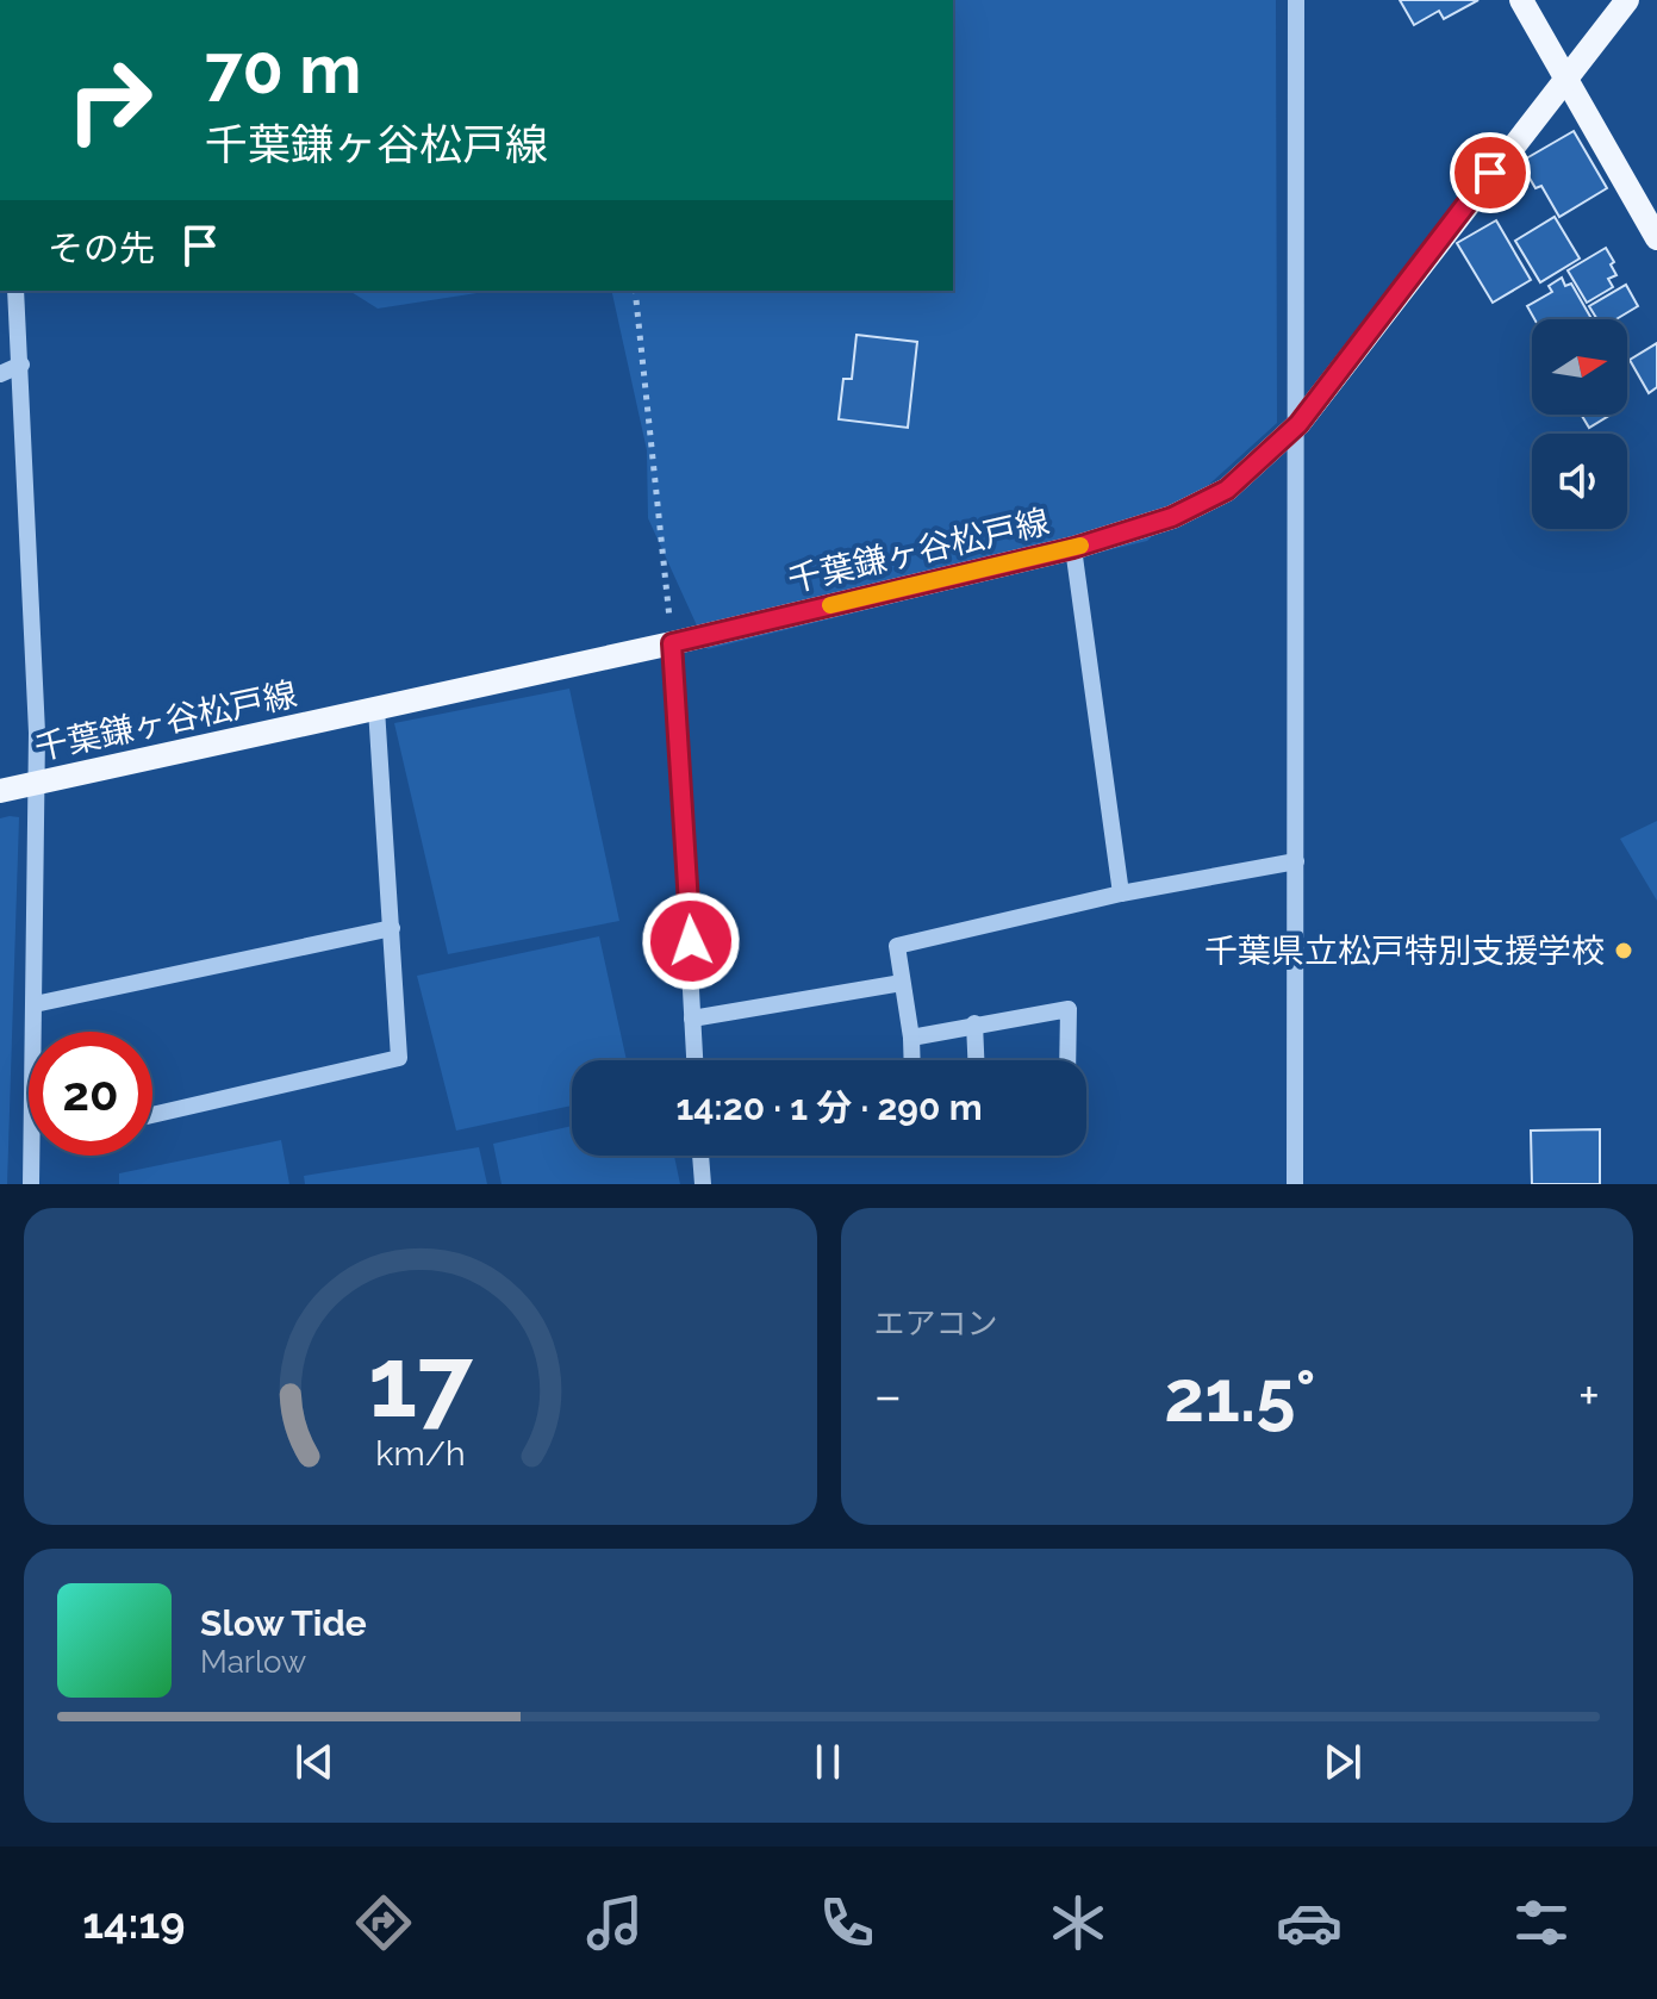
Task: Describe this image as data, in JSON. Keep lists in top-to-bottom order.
{
  "streets": {
    "main road": ["千葉鎌ヶ谷松戸線"]
  },
  "places": ["千葉県立松戸特別支援学校"],
  "north": "right",
  "page": {
    "turn": ["70 m", "千葉鎌ヶ谷松戸線"],
    "then": "その先",
    "limit": "20",
    "trip": "14:20 · 1 分 · 290 m",
    "tile": "エアコン",
    "heat": ["−", "21.5°", "+"],
    "song": ["Slow Tide", "Marlow"],
    "tabs": "14:19",
    "gauge": ["17", "km/h"]
  }
}
